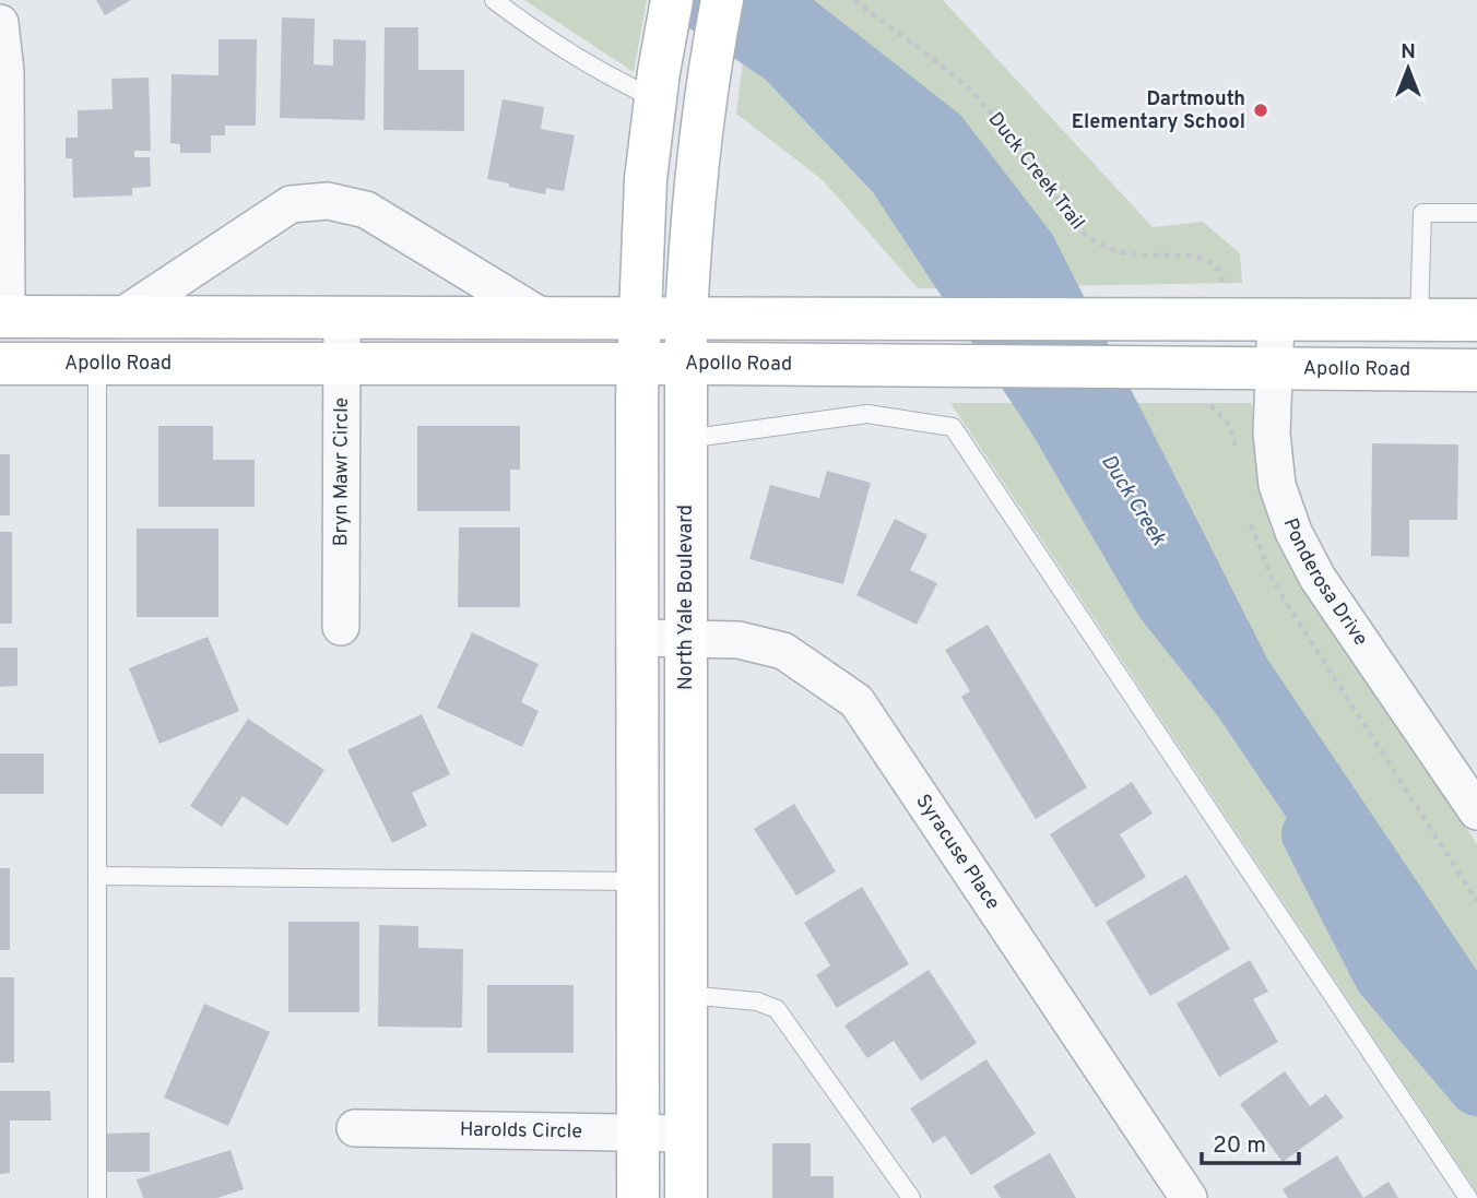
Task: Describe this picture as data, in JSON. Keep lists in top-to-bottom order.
{
  "streets": {
    "street": [
      "Apollo Road",
      "Bryn Mawr Circle",
      "Ponderosa Drive",
      "North Yale Boulevard",
      "Syracuse Place",
      "Harolds Circle"
    ],
    "path": ["Duck Creek Trail"]
  },
  "crossings": [
    ["Apollo Road", "Bryn Mawr Circle"],
    ["Apollo Road", "Ponderosa Drive"],
    ["Apollo Road", "North Yale Boulevard"],
    ["North Yale Boulevard", "Syracuse Place"],
    ["North Yale Boulevard", "Harolds Circle"]
  ],
  "water": ["Duck Creek"],
  "places": ["Dartmouth Elementary School"],
  "scale_bar": "20 m",
  "north": "top"
}
